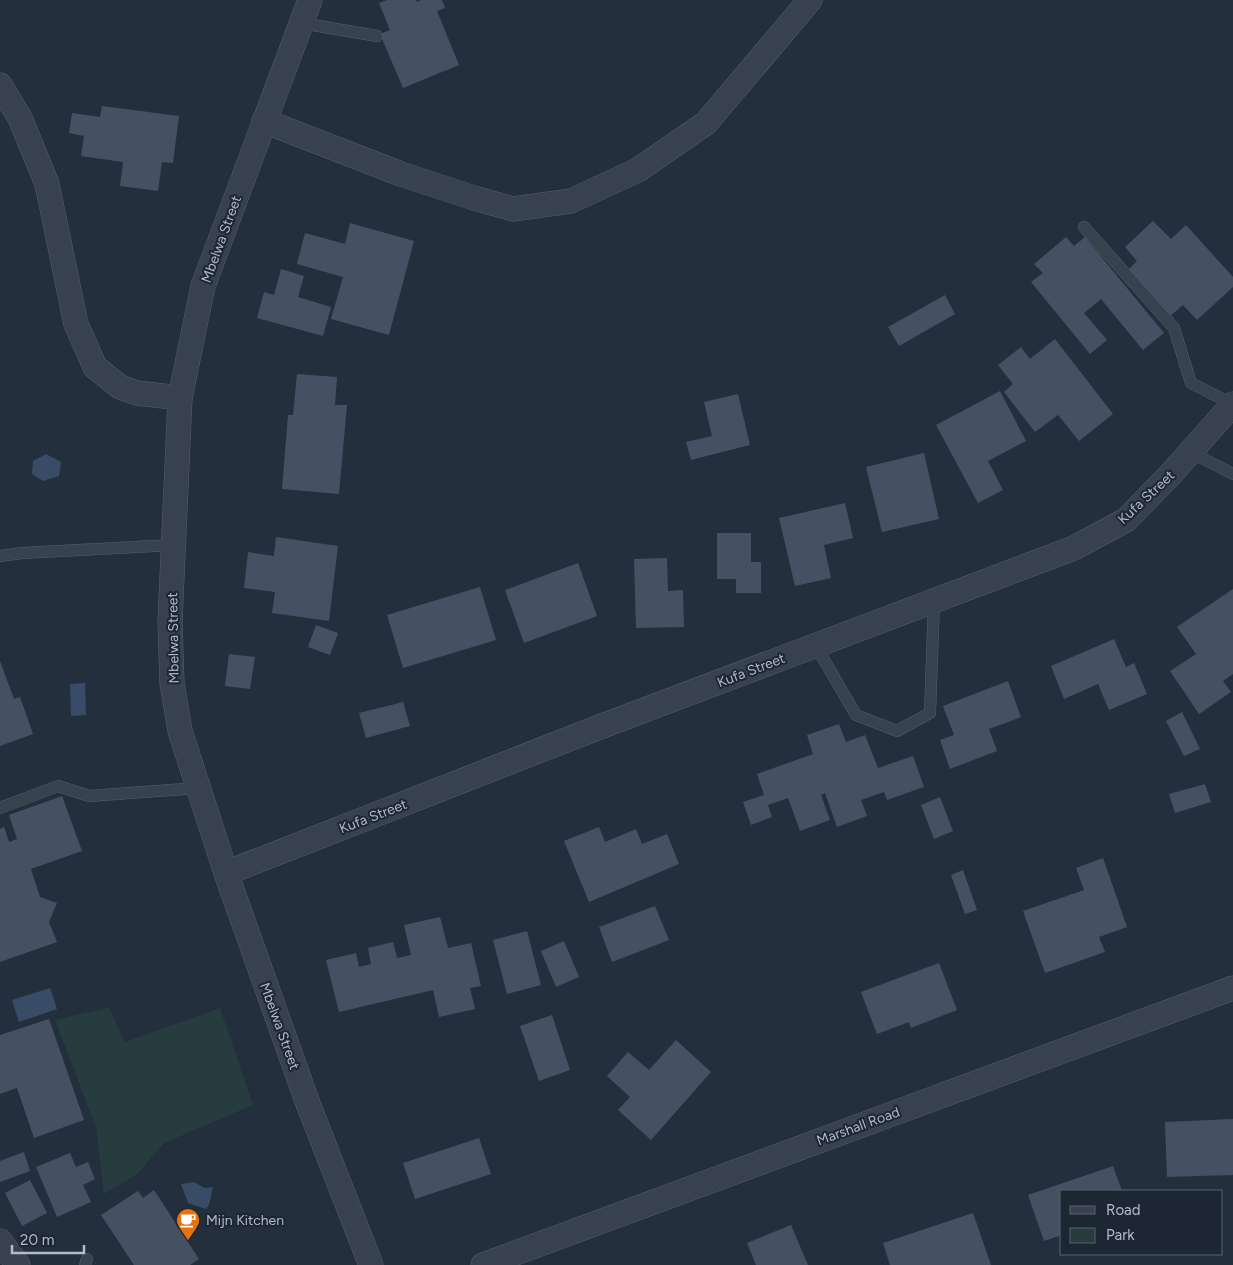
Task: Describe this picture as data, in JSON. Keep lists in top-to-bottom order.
{
  "streets": {
    "street": ["Mbelwa Street", "Kufa Street", "Marshall Road"]
  },
  "crossings": [
    ["Mbelwa Street", "Kufa Street"]
  ],
  "places": {
    "cafe": ["Mijn Kitchen"]
  },
  "legend": ["Road", "Park"],
  "scale_bar": "20 m"
}
